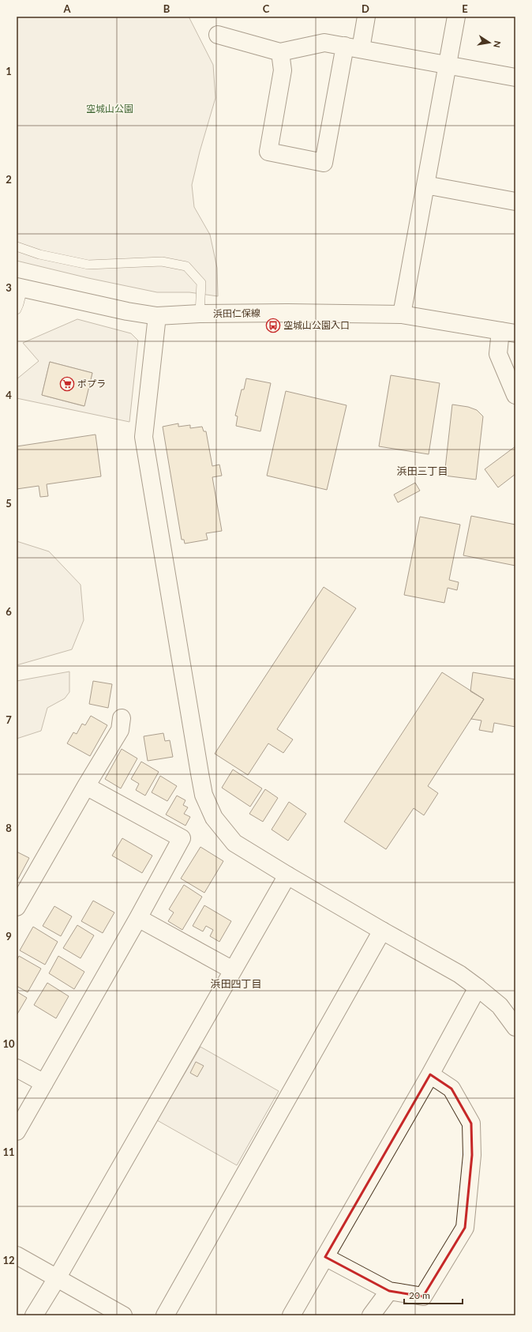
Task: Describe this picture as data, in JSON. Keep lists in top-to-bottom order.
{
  "streets": {
    "street": ["浜田仁保線"]
  },
  "districts": ["浜田三丁目", "浜田四丁目"],
  "parks": ["空城山公園"],
  "places": {
    "bus stop": ["空城山公園入口"],
    "supermarket": ["ポプラ"]
  },
  "scale_bar": "20 m",
  "north": "right",
  "grid": {
    "columns": [
      "A",
      "B",
      "C",
      "D",
      "E"
    ],
    "rows": [
      "1",
      "2",
      "3",
      "4",
      "5",
      "6",
      "7",
      "8",
      "9",
      "10",
      "11",
      "12"
    ]
  }
}
